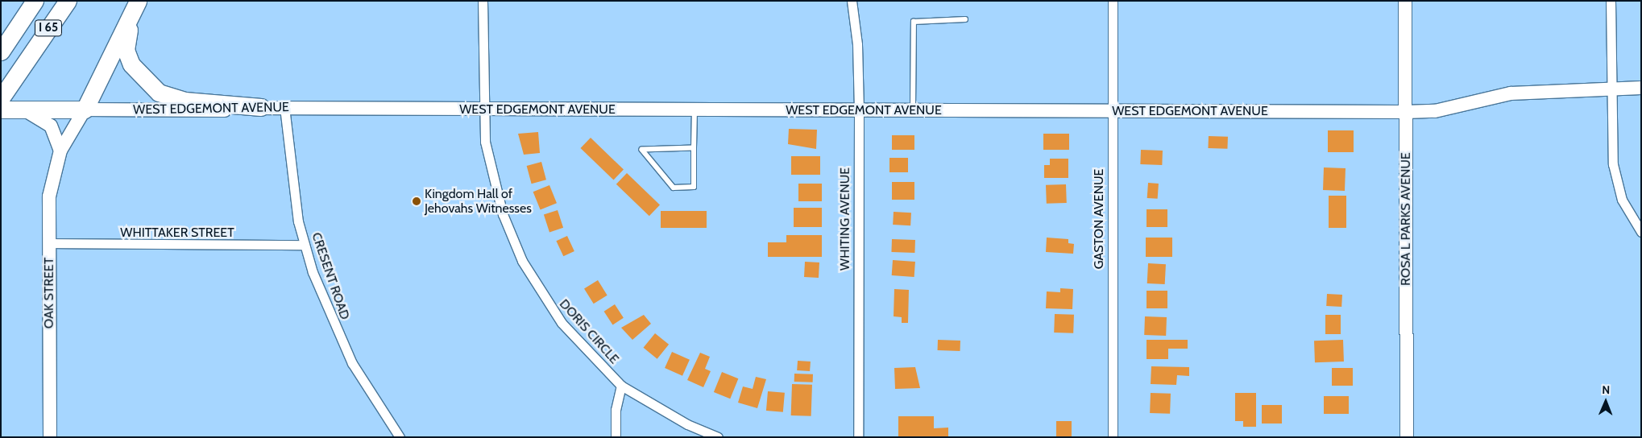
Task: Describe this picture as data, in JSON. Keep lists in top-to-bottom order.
{
  "streets": {
    "highway": ["I 65"],
    "street": [
      "WEST EDGEMONT AVENUE",
      "WHITING AVENUE",
      "GASTON AVENUE",
      "ROSA L PARKS AVENUE",
      "WHITTAKER STREET",
      "CRESENT ROAD",
      "OAK STREET",
      "DORIS CIRCLE"
    ]
  },
  "crossings": [
    ["WEST EDGEMONT AVENUE", "WHITING AVENUE"],
    ["WEST EDGEMONT AVENUE", "GASTON AVENUE"],
    ["WEST EDGEMONT AVENUE", "ROSA L PARKS AVENUE"],
    ["WEST EDGEMONT AVENUE", "CRESENT ROAD"],
    ["WEST EDGEMONT AVENUE", "OAK STREET"],
    ["WEST EDGEMONT AVENUE", "DORIS CIRCLE"],
    ["WHITTAKER STREET", "CRESENT ROAD"],
    ["WHITTAKER STREET", "OAK STREET"]
  ],
  "places": ["Kingdom Hall of Jehovahs Witnesses"],
  "north": "top"
}
